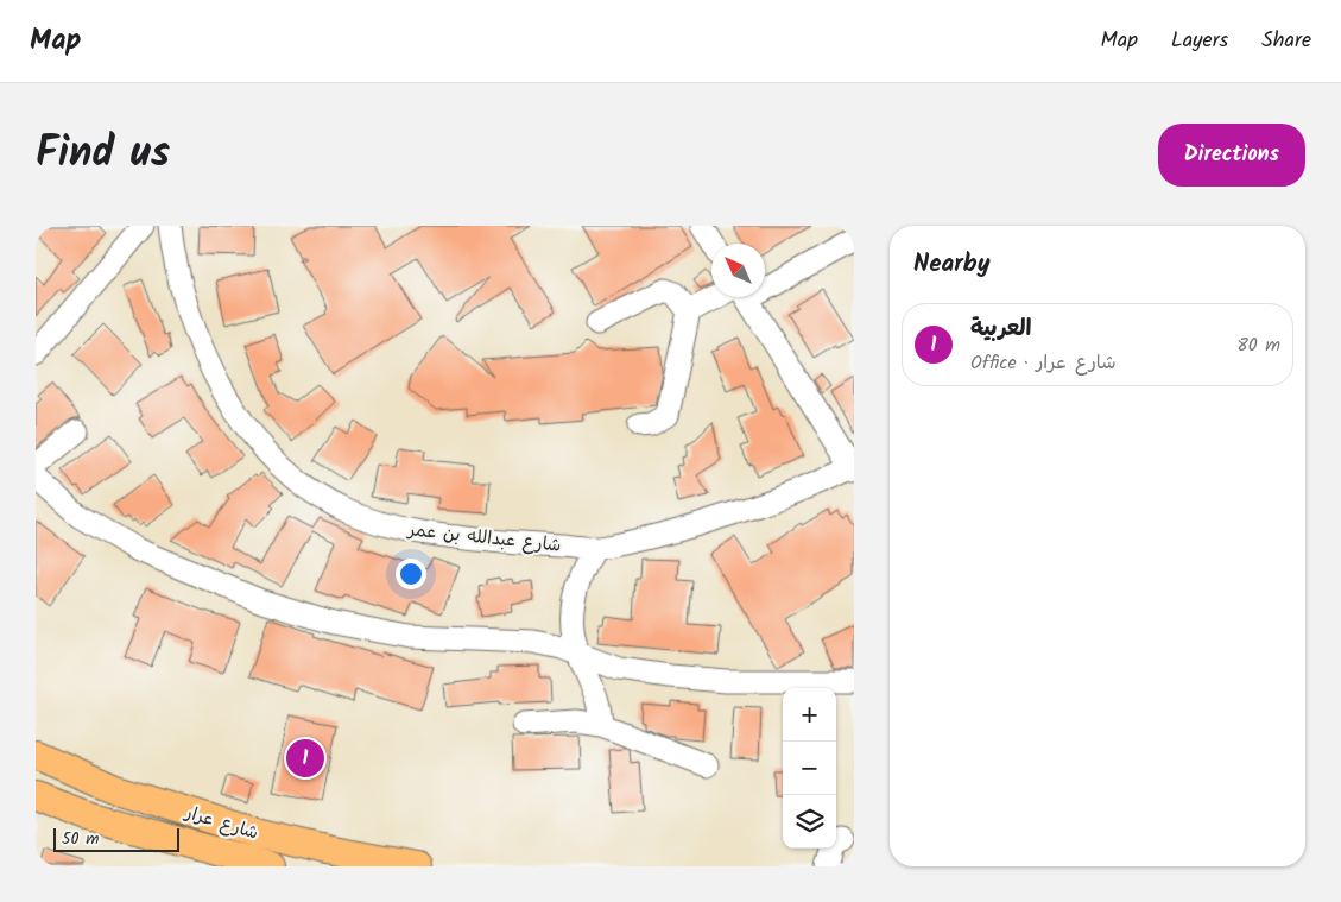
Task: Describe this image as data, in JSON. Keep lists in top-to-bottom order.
{
  "streets": {
    "main road": ["شارع عرار"],
    "street": ["شارع عبدالله بن عمر"]
  },
  "scale_bar": "50 m",
  "north": "top left",
  "page": {
    "header": "Map",
    "nav": ["Map", "Layers", "Share"],
    "title": "Find us",
    "buttons": "Directions",
    "heading": "Nearby",
    "list": [
      {
        "mark": "1",
        "name": "العربية",
        "note": "Office · شارع عرار",
        "value": "80 m"
      }
    ],
    "map_buttons": ["+", "−"],
    "pins": "1",
    "scale": "50 m"
  }
}
